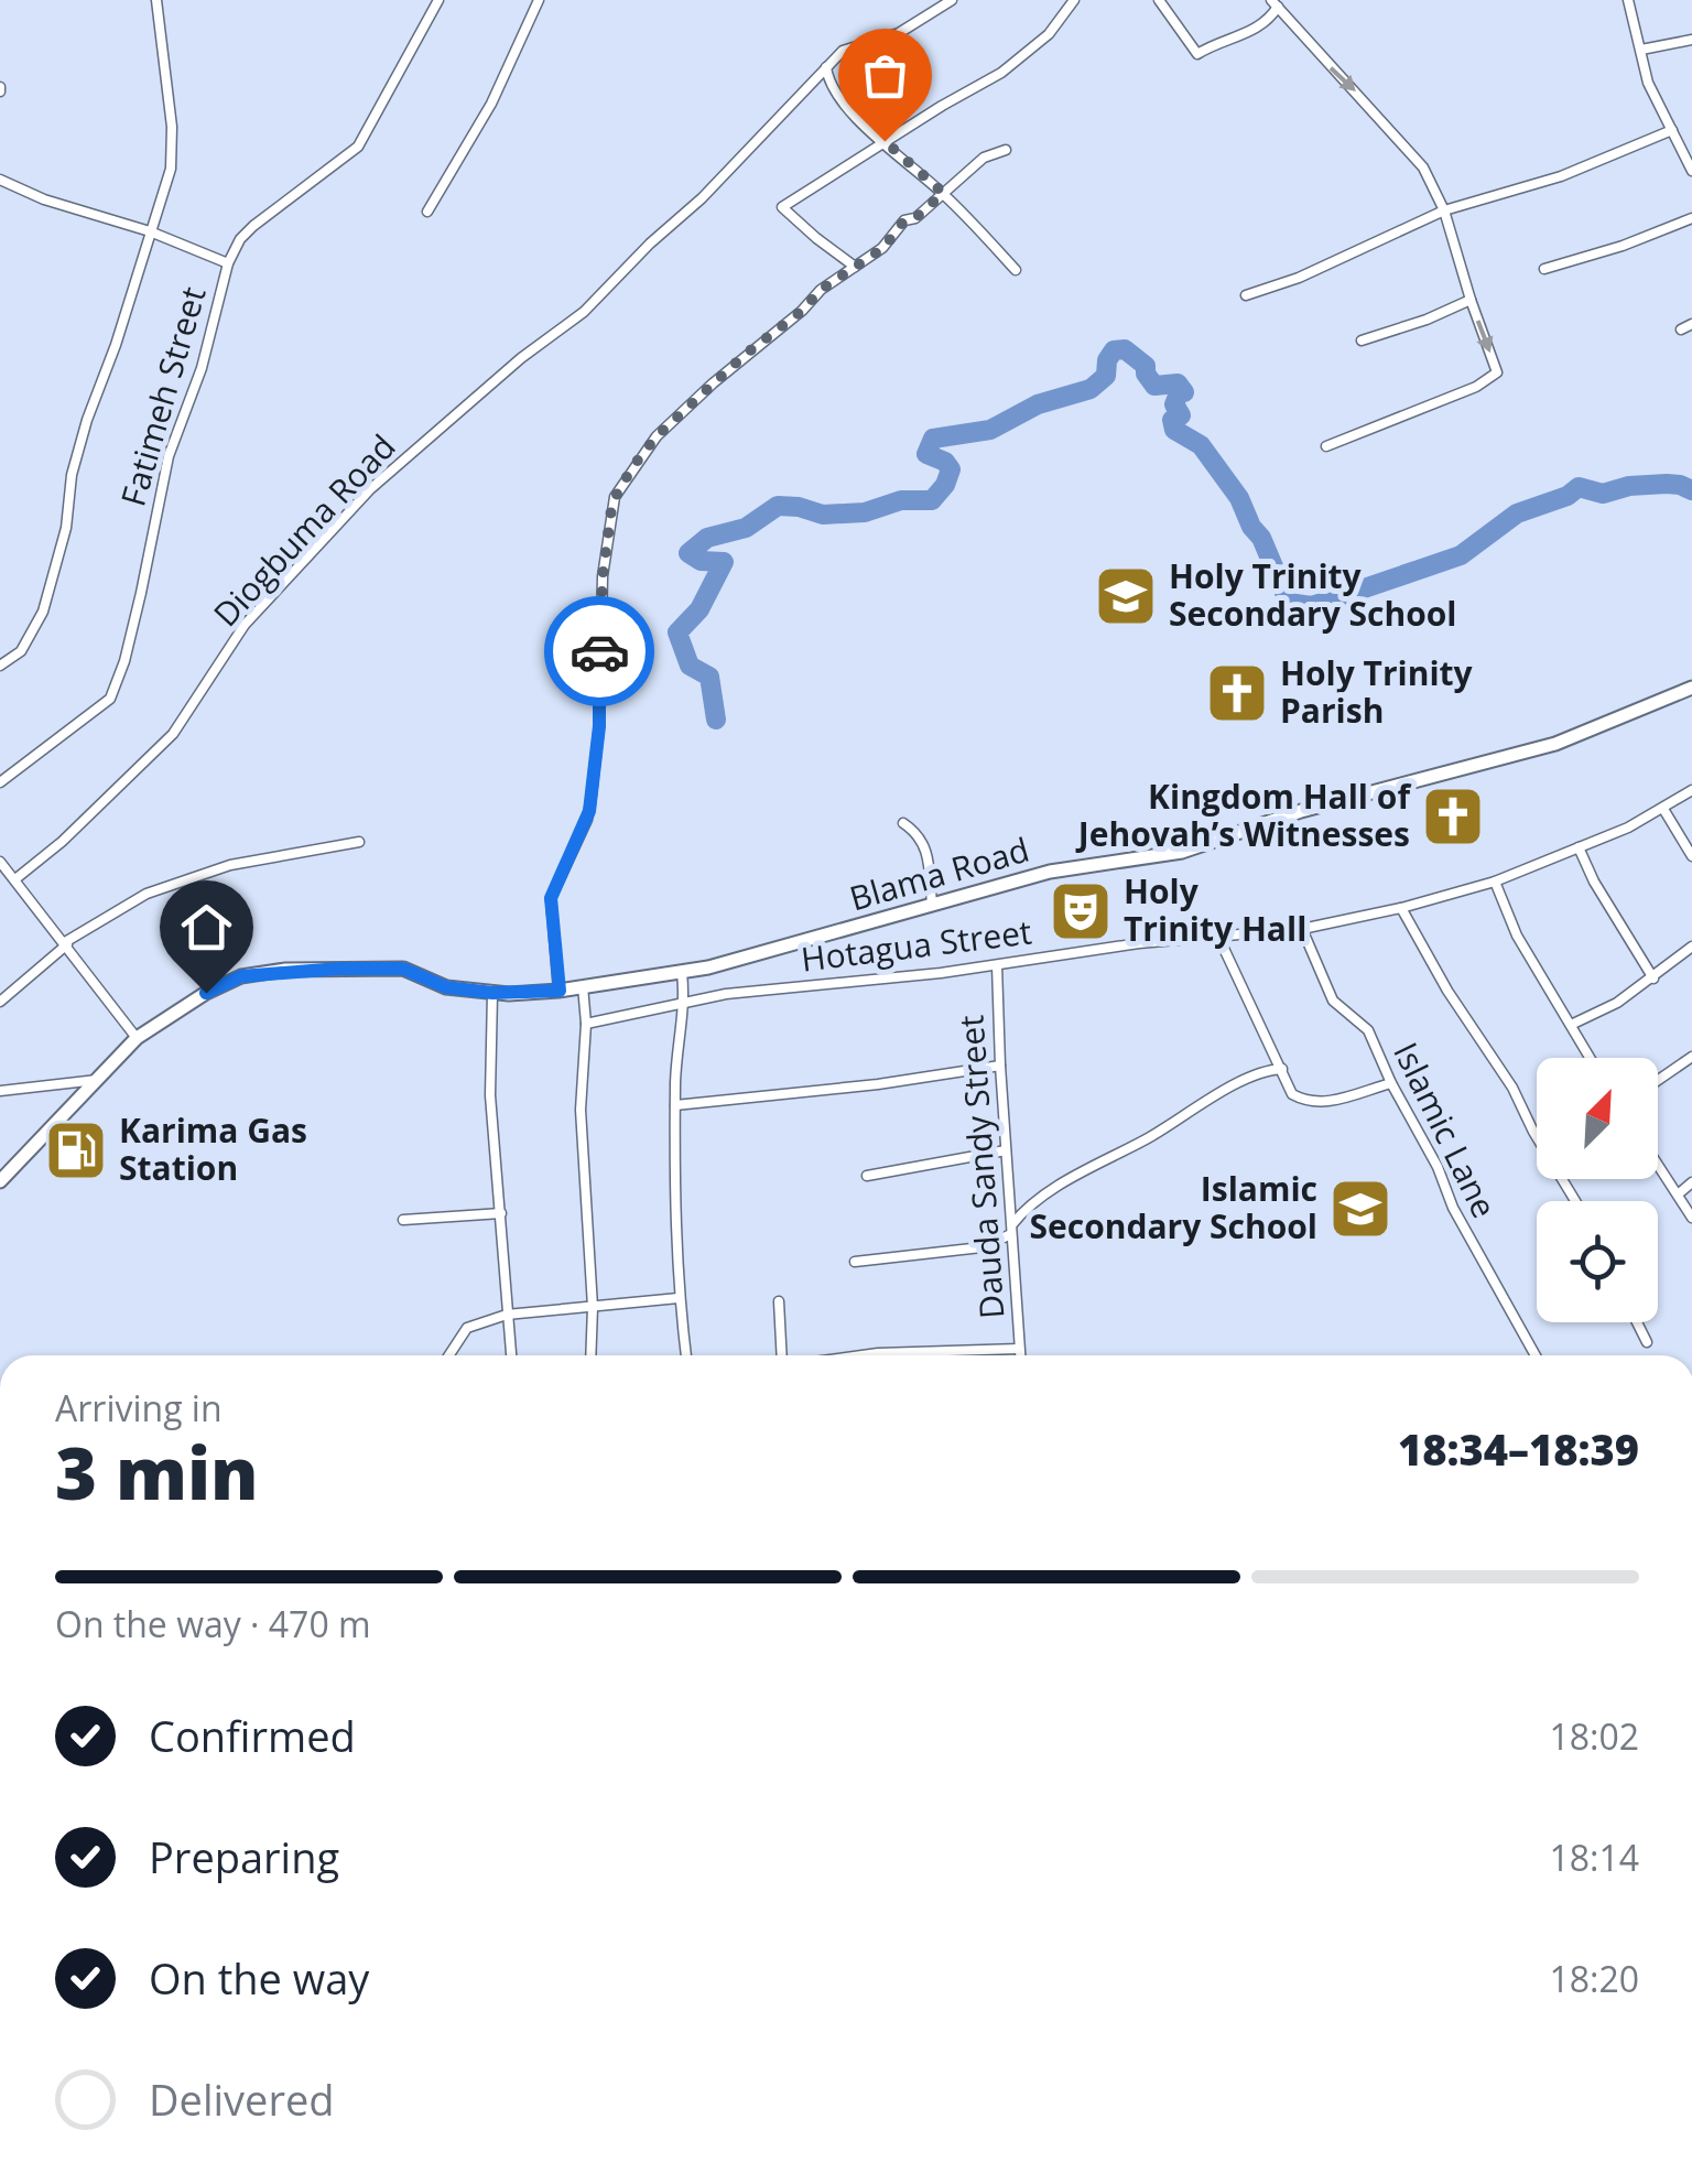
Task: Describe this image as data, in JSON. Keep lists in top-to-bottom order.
{
  "streets": {
    "street": [
      "Fatimeh Street",
      "Diogbuma Road",
      "Blama Road",
      "Hotagua Street",
      "Islamic Lane",
      "Dauda Sandy Street"
    ]
  },
  "crossings": [
    ["Hotagua Street", "Islamic Lane"],
    ["Hotagua Street", "Dauda Sandy Street"]
  ],
  "places": {
    "school or university": ["Holy Trinity Secondary School", "Islamic Secondary School"],
    "church": ["Holy Trinity Parish", "Kingdom Hall of Jehovah’s Witnesses"],
    "theatre": ["Holy Trinity Hall"],
    "fuel station": ["Karima Gas Station"]
  },
  "north": "top right",
  "page": {
    "heading": ["3 min", "Arriving in", "18:34–18:39"],
    "bar": "On the way · 470 m",
    "list": [
      ["Confirmed", "18:02"],
      ["Preparing", "18:14"],
      ["On the way", "18:20"],
      "Delivered"
    ]
  }
}
